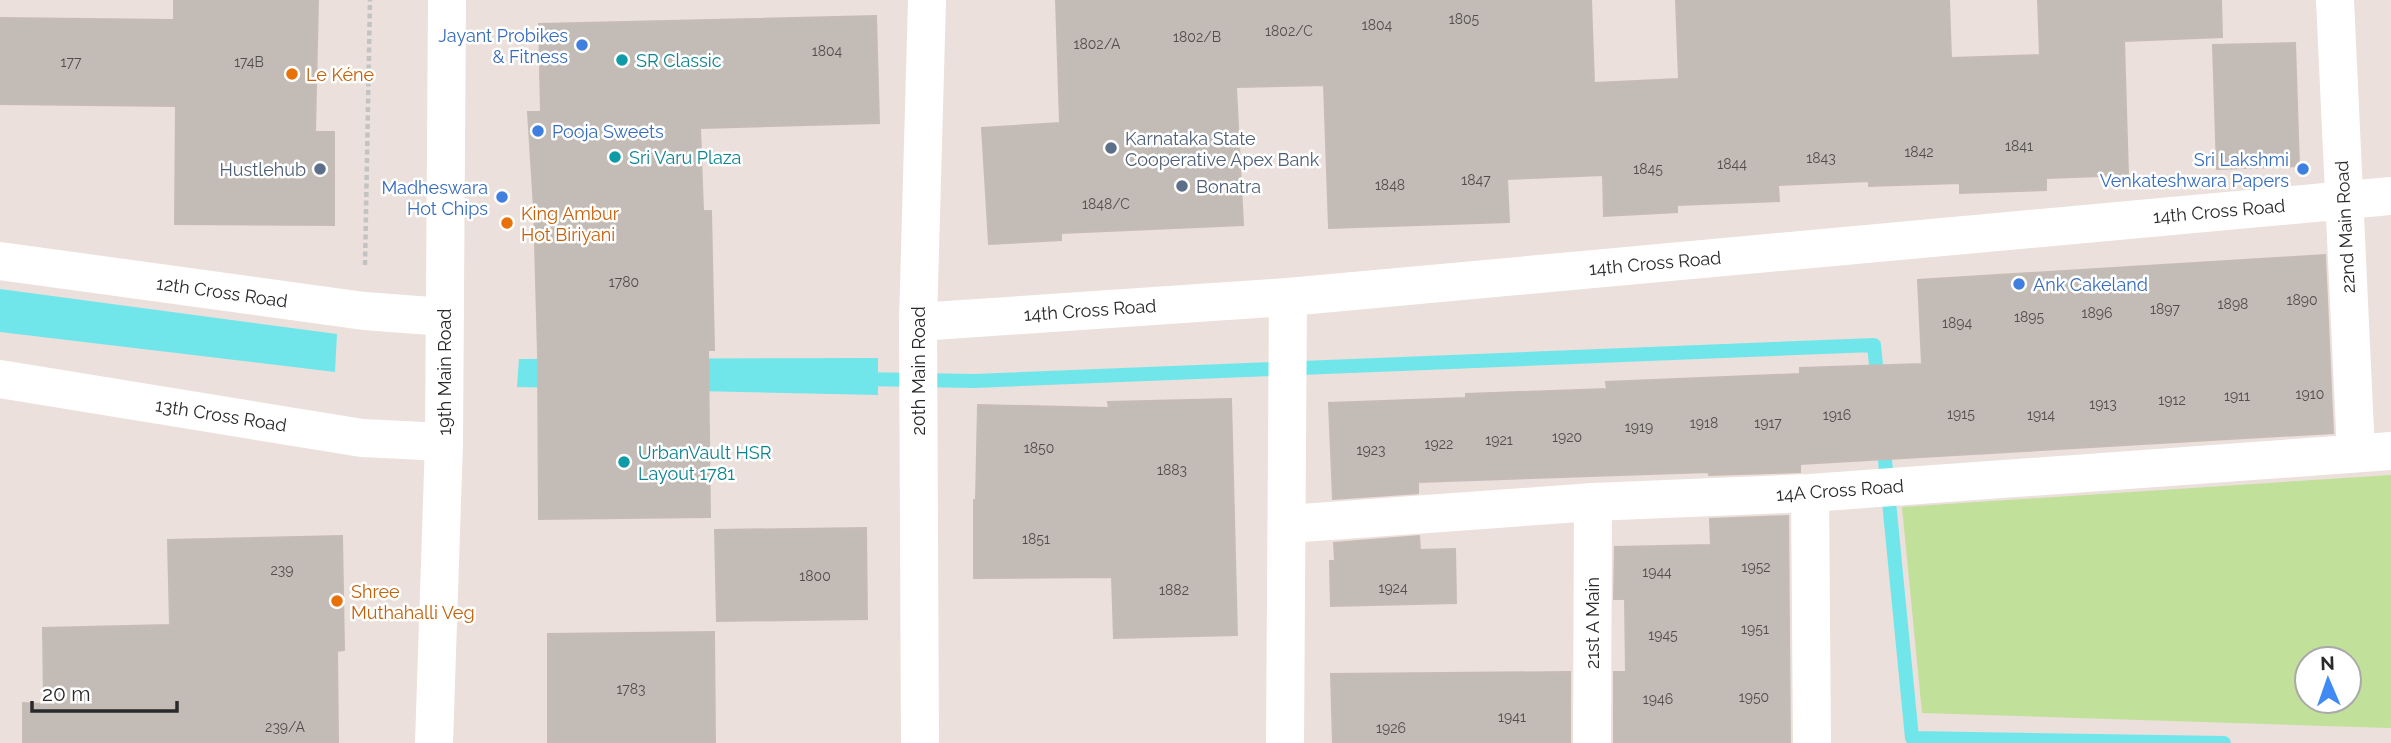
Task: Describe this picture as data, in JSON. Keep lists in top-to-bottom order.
{
  "streets": {
    "street": [
      "14th Cross Road",
      "22nd Main Road",
      "12th Cross Road",
      "20th Main Road",
      "19th Main Road",
      "13th Cross Road",
      "14A Cross Road",
      "21st A Main"
    ]
  },
  "crossings": [
    ["14th Cross Road", "22nd Main Road"],
    ["14th Cross Road", "20th Main Road"],
    ["22nd Main Road", "14A Cross Road"],
    ["12th Cross Road", "19th Main Road"],
    ["19th Main Road", "13th Cross Road"],
    ["14A Cross Road", "21st A Main"]
  ],
  "places": [
    "Jayant Probikes & Fitness",
    "SR Classic",
    "Le Kéne",
    "Pooja Sweets",
    "Karnataka State Cooperative Apex Bank",
    "Sri Varu Plaza",
    "Hustlehub",
    "Sri Lakshmi Venkateshwara Papers",
    "Bonatra",
    "Madheswara Hot Chips",
    "King Ambur Hot Biriyani",
    "Ank Cakeland",
    "UrbanVault HSR Layout 1781",
    "Shree Muthahalli Veg"
  ],
  "house_numbers": [
    "1805",
    "1804",
    "1802/C",
    "1802/B",
    "1802/A",
    "1804",
    "177",
    "174B",
    "1841",
    "1842",
    "1843",
    "1844",
    "1845",
    "1847",
    "1848",
    "1848/C",
    "1780",
    "1890",
    "1898",
    "1897",
    "1896",
    "1895",
    "1894",
    "1910",
    "1911",
    "1912",
    "1913",
    "1915",
    "1916",
    "1914",
    "1918",
    "1917",
    "1919",
    "1920",
    "1921",
    "1922",
    "1850",
    "1923",
    "1883",
    "1851",
    "1952",
    "239",
    "1944",
    "1800",
    "1924",
    "1882",
    "1951",
    "1945",
    "1783",
    "1950",
    "1946",
    "1941",
    "239/A",
    "1926"
  ],
  "scale_bar": "20 m",
  "north": "top"
}
